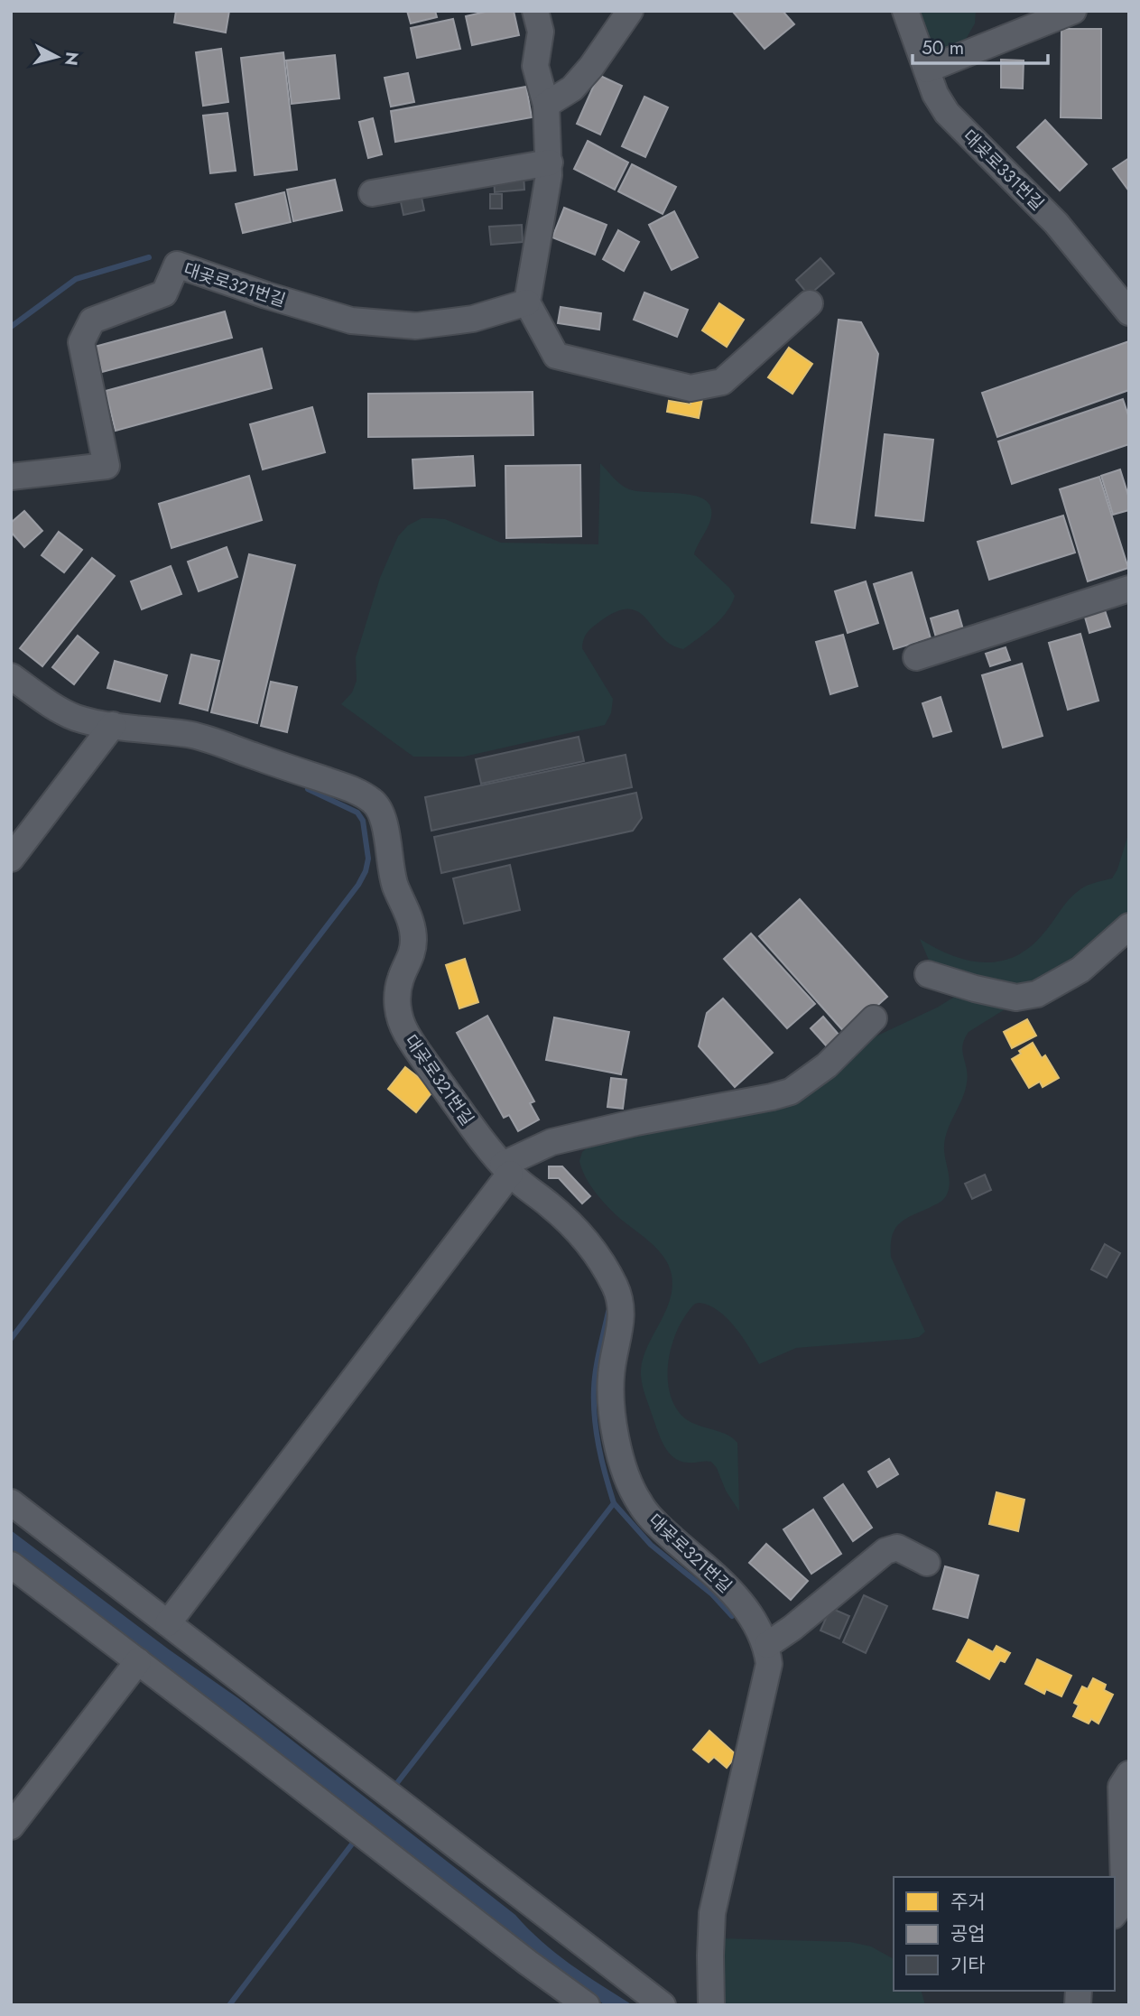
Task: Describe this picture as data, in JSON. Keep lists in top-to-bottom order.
{
  "streets": {
    "lane": ["대곶로331번길", "대곶로321번길"]
  },
  "legend": ["주거", "공업", "기타"],
  "scale_bar": "50 m",
  "north": "right"
}
